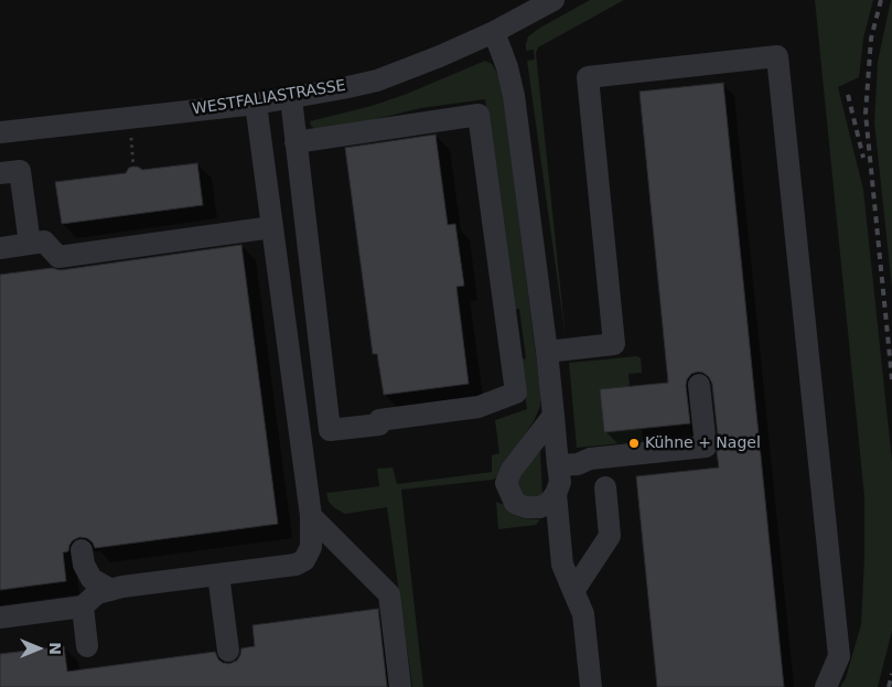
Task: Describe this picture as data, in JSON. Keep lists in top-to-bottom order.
{
  "streets": {
    "street": ["WESTFALIASTRASSE"]
  },
  "places": ["Kühne + Nagel"],
  "north": "right"
}
